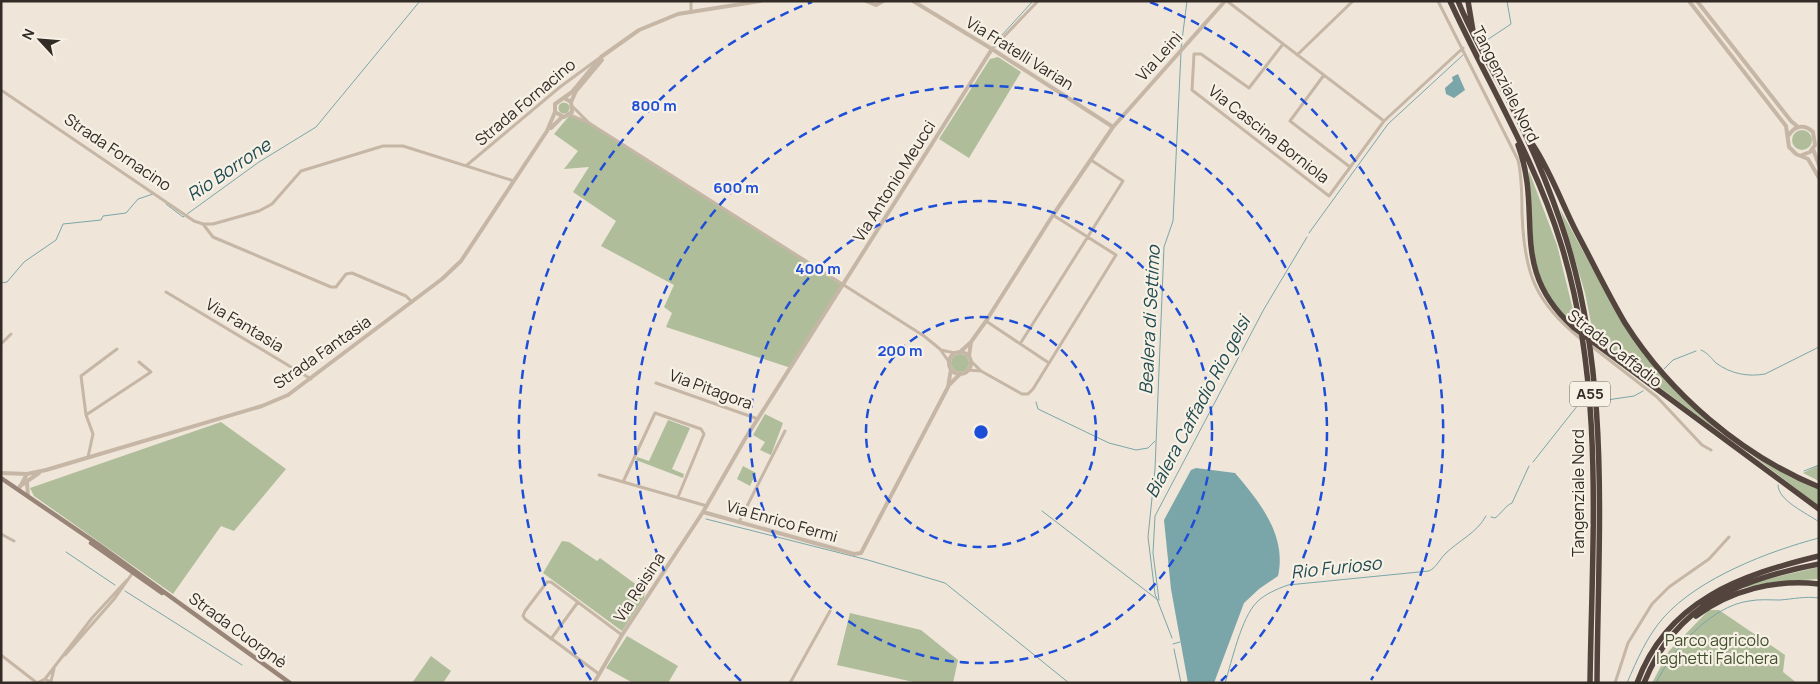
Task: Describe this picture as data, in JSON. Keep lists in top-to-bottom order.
{
  "streets": {
    "highway": ["Tangenziale Nord", "A55"],
    "main road": ["Strada Cuorgnè"],
    "street": [
      "Via Fratelli Varian",
      "Via Leinì",
      "Strada Fornacino",
      "Via Cascina Borniola",
      "Via Antonio Meucci",
      "Via Fantasia",
      "Strada Caffadio",
      "Strada Fantasia",
      "Via Pitagora",
      "Via Enrico Fermi",
      "Via Reisina"
    ]
  },
  "crossings": [
    ["Via Fratelli Varian", "Via Leinì"],
    ["Via Fratelli Varian", "Via Antonio Meucci"],
    ["Tangenziale Nord", "A55"],
    ["Strada Fornacino", "Strada Fantasia"],
    ["Via Cascina Borniola", "Strada Caffadio"],
    ["Via Antonio Meucci", "Via Pitagora"],
    ["Via Antonio Meucci", "Via Enrico Fermi"],
    ["Via Antonio Meucci", "Via Reisina"],
    ["Via Fantasia", "Strada Fantasia"],
    ["Strada Caffadio", "A55"],
    ["Strada Fantasia", "Strada Cuorgnè"],
    ["Via Enrico Fermi", "Via Reisina"]
  ],
  "water": [
    "Rio Borrone",
    "Bealera di Settimo",
    "Bialera Caffadio Rio gelsi",
    "Rio Furioso"
  ],
  "parks": ["Parco agricolo laghetti Falchera"],
  "north": "top left",
  "rings": [
    "800 m",
    "600 m",
    "400 m",
    "200 m"
  ]
}
